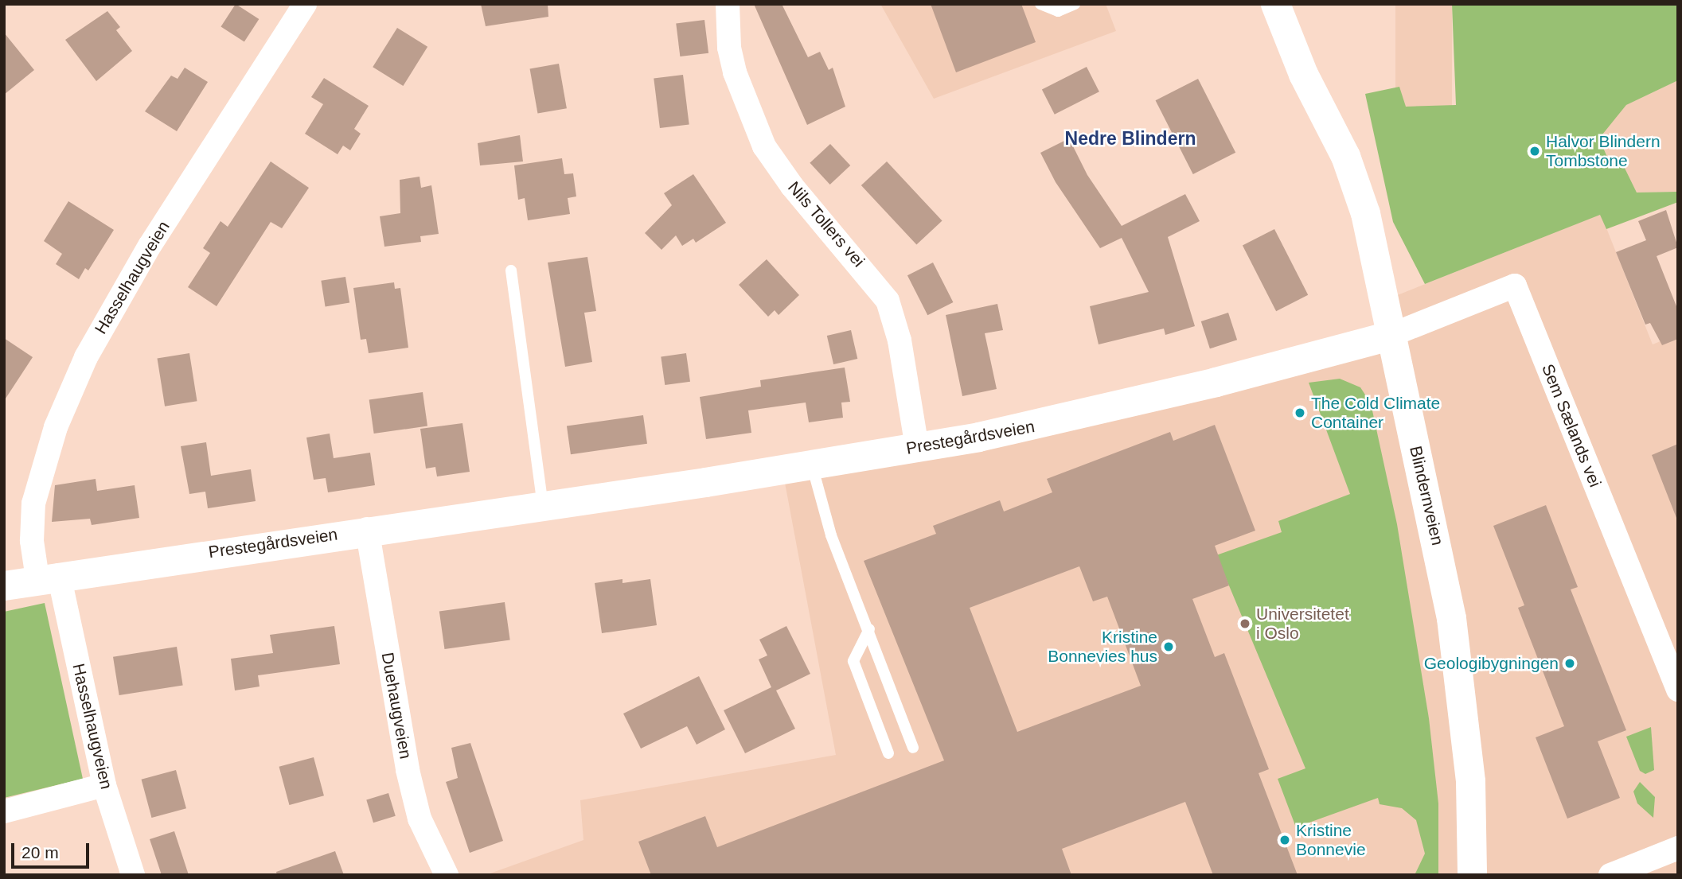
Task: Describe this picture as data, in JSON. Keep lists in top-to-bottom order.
{
  "streets": {
    "street": [
      "Nils Tollers vei",
      "Hasselhaugveien",
      "Sem Sælands vei",
      "Prestegårdsveien",
      "Blindernveien",
      "Duehaugveien"
    ]
  },
  "crossings": [
    ["Nils Tollers vei", "Prestegårdsveien"],
    ["Hasselhaugveien", "Prestegårdsveien"],
    ["Sem Sælands vei", "Prestegårdsveien"],
    ["Sem Sælands vei", "Blindernveien"],
    ["Prestegårdsveien", "Blindernveien"],
    ["Prestegårdsveien", "Duehaugveien"]
  ],
  "districts": ["Nedre Blindern"],
  "places": [
    "Halvor Blindern Tombstone",
    "The Cold Climate Container",
    "Universitetet i Oslo",
    "Kristine Bonnevies hus",
    "Geologibygningen",
    "Kristine Bonnevie"
  ],
  "scale_bar": "20 m"
}
